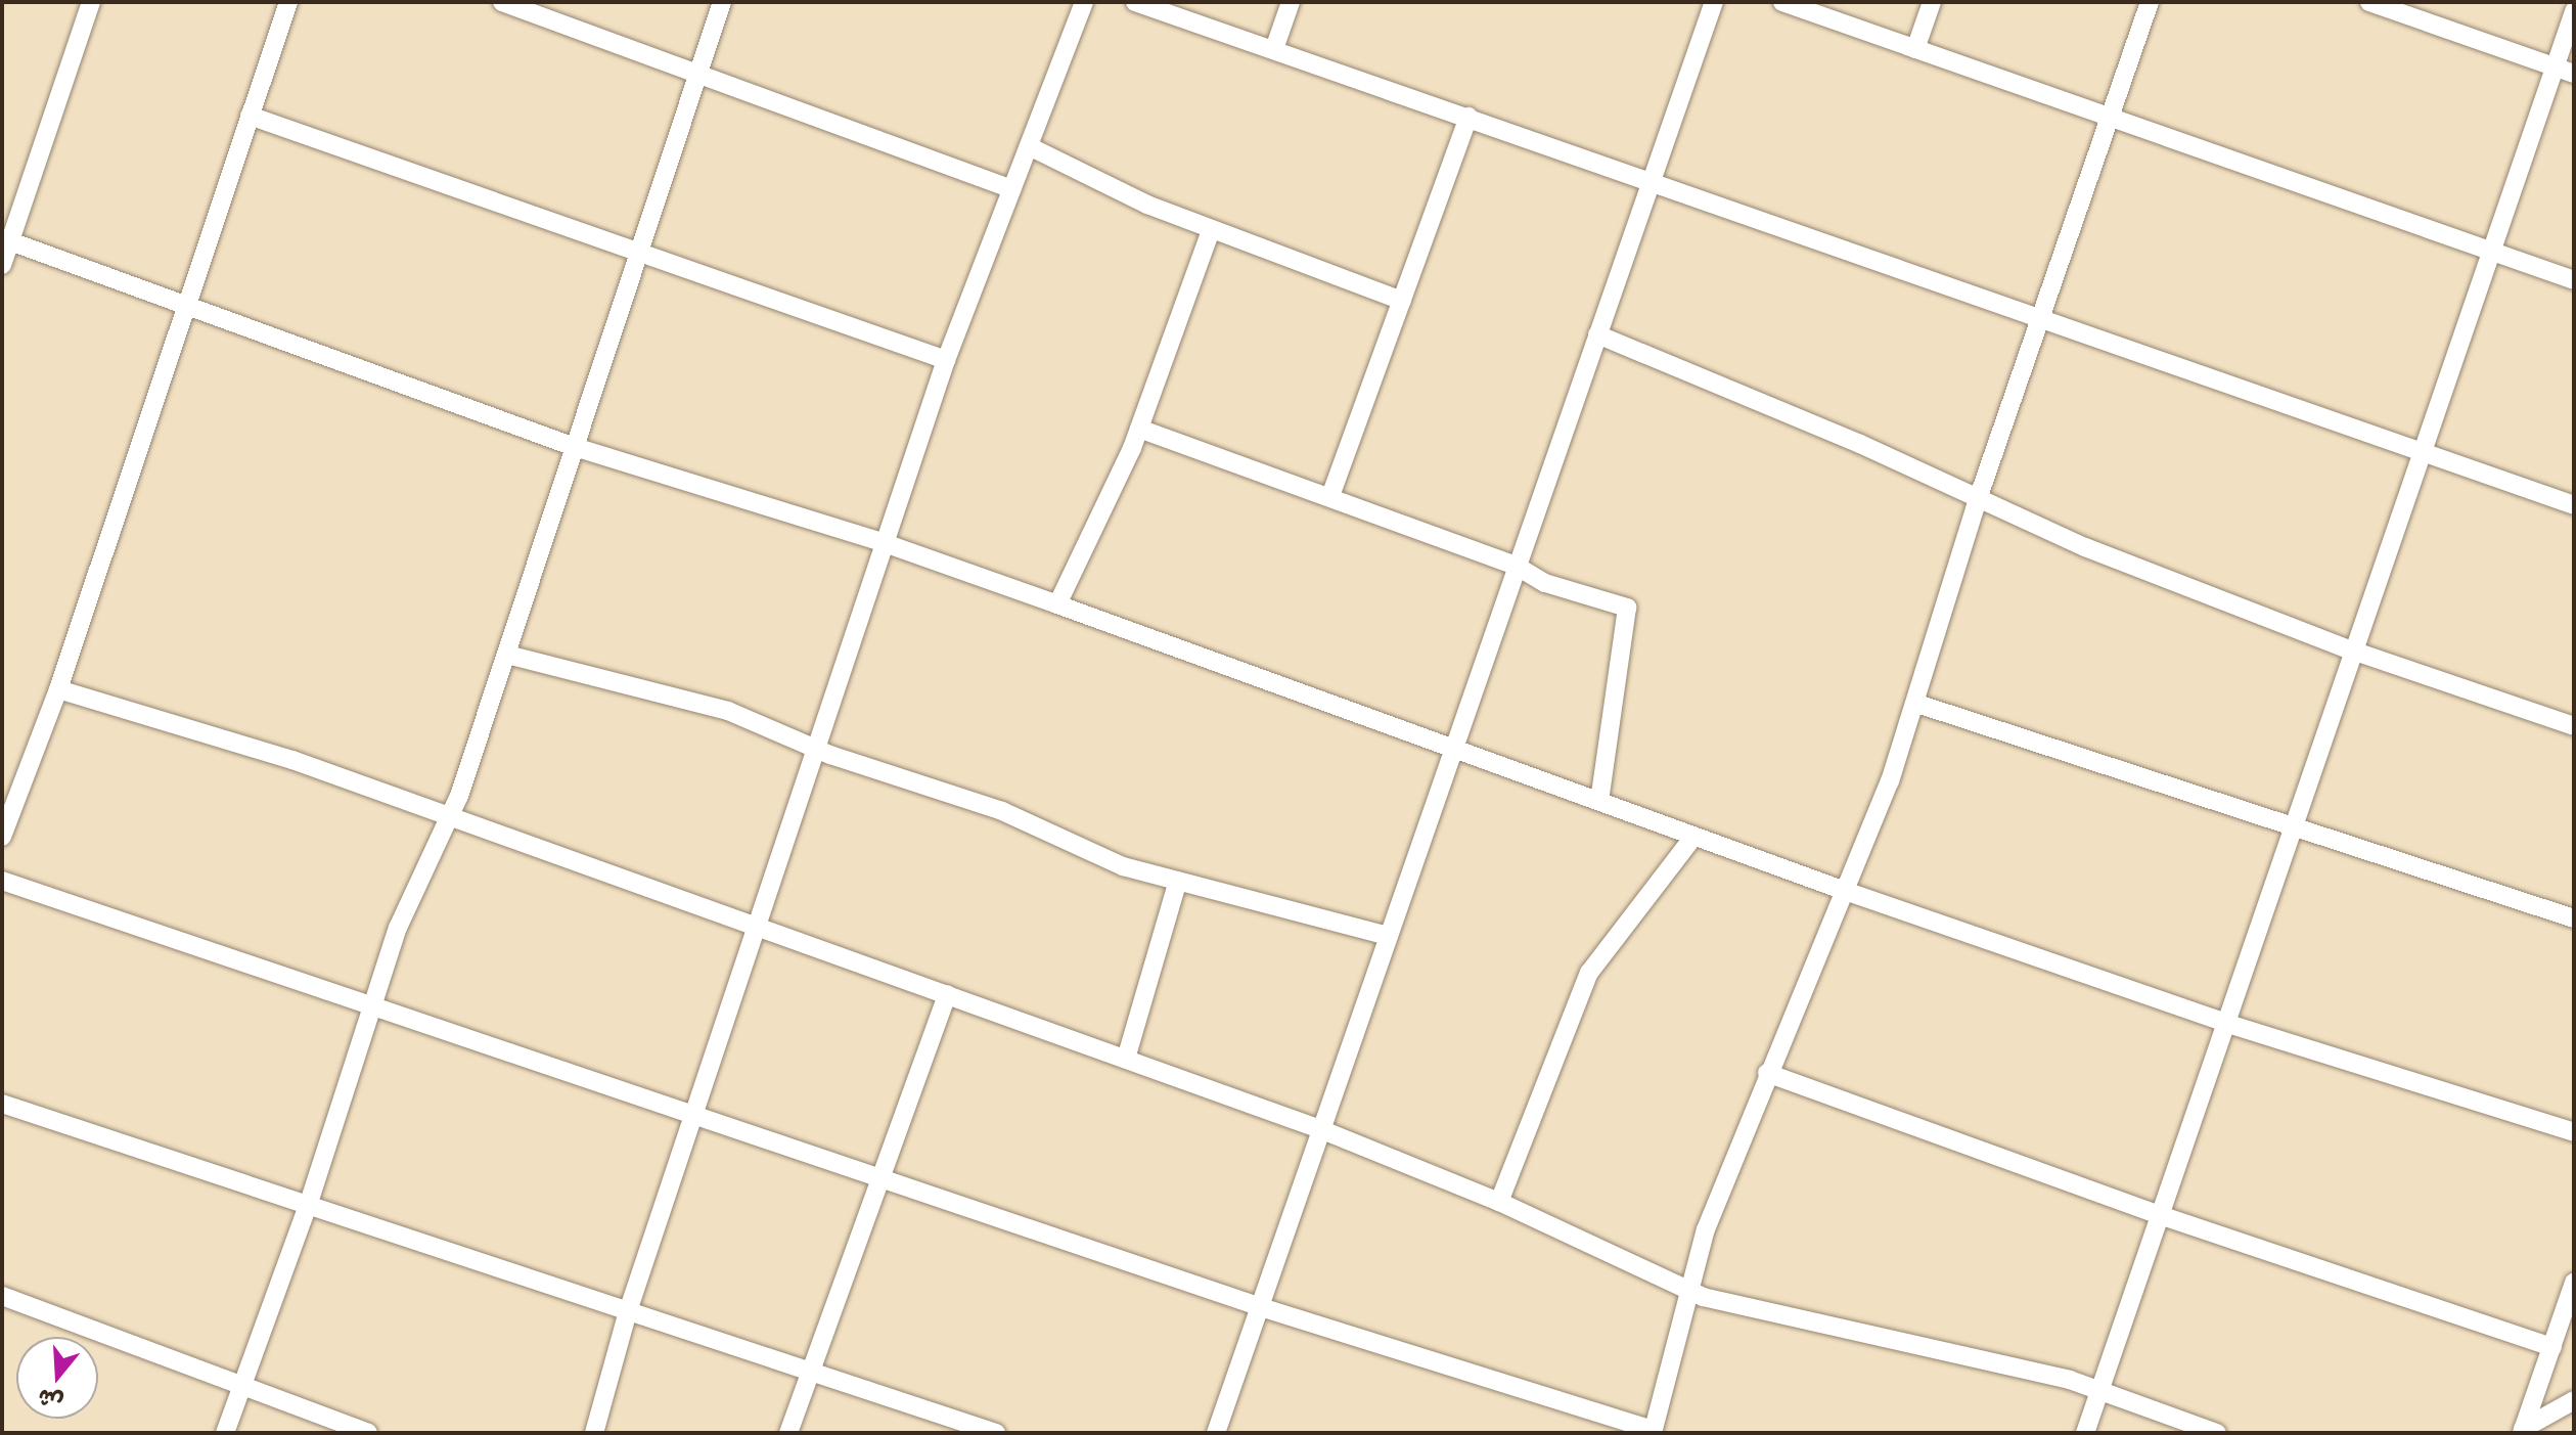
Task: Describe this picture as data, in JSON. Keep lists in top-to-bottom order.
{
  "north": "bottom"
}
